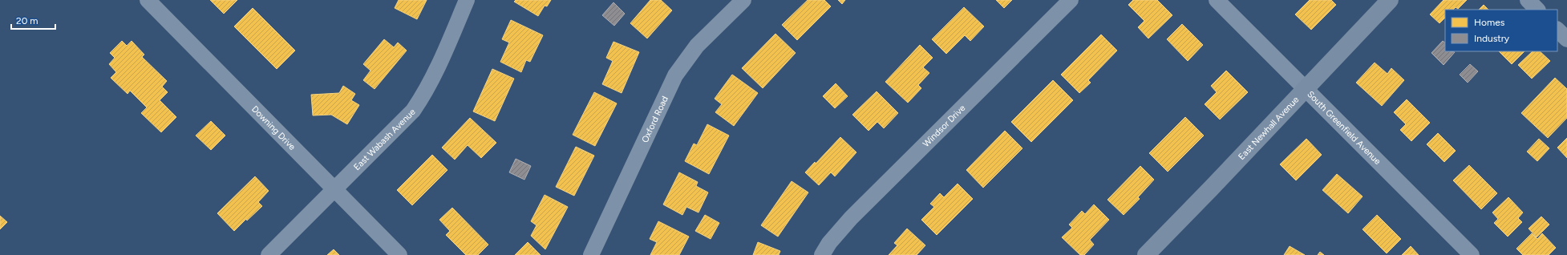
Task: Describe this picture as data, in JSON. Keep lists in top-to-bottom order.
{
  "streets": {
    "street": [
      "Oxford Road",
      "Windsor Drive",
      "Downing Drive",
      "South Greenfield Avenue",
      "East Newhall Avenue",
      "East Wabash Avenue"
    ]
  },
  "crossings": [
    ["Downing Drive", "East Wabash Avenue"],
    ["South Greenfield Avenue", "East Newhall Avenue"]
  ],
  "legend": ["Homes", "Industry"],
  "scale_bar": "20 m"
}
